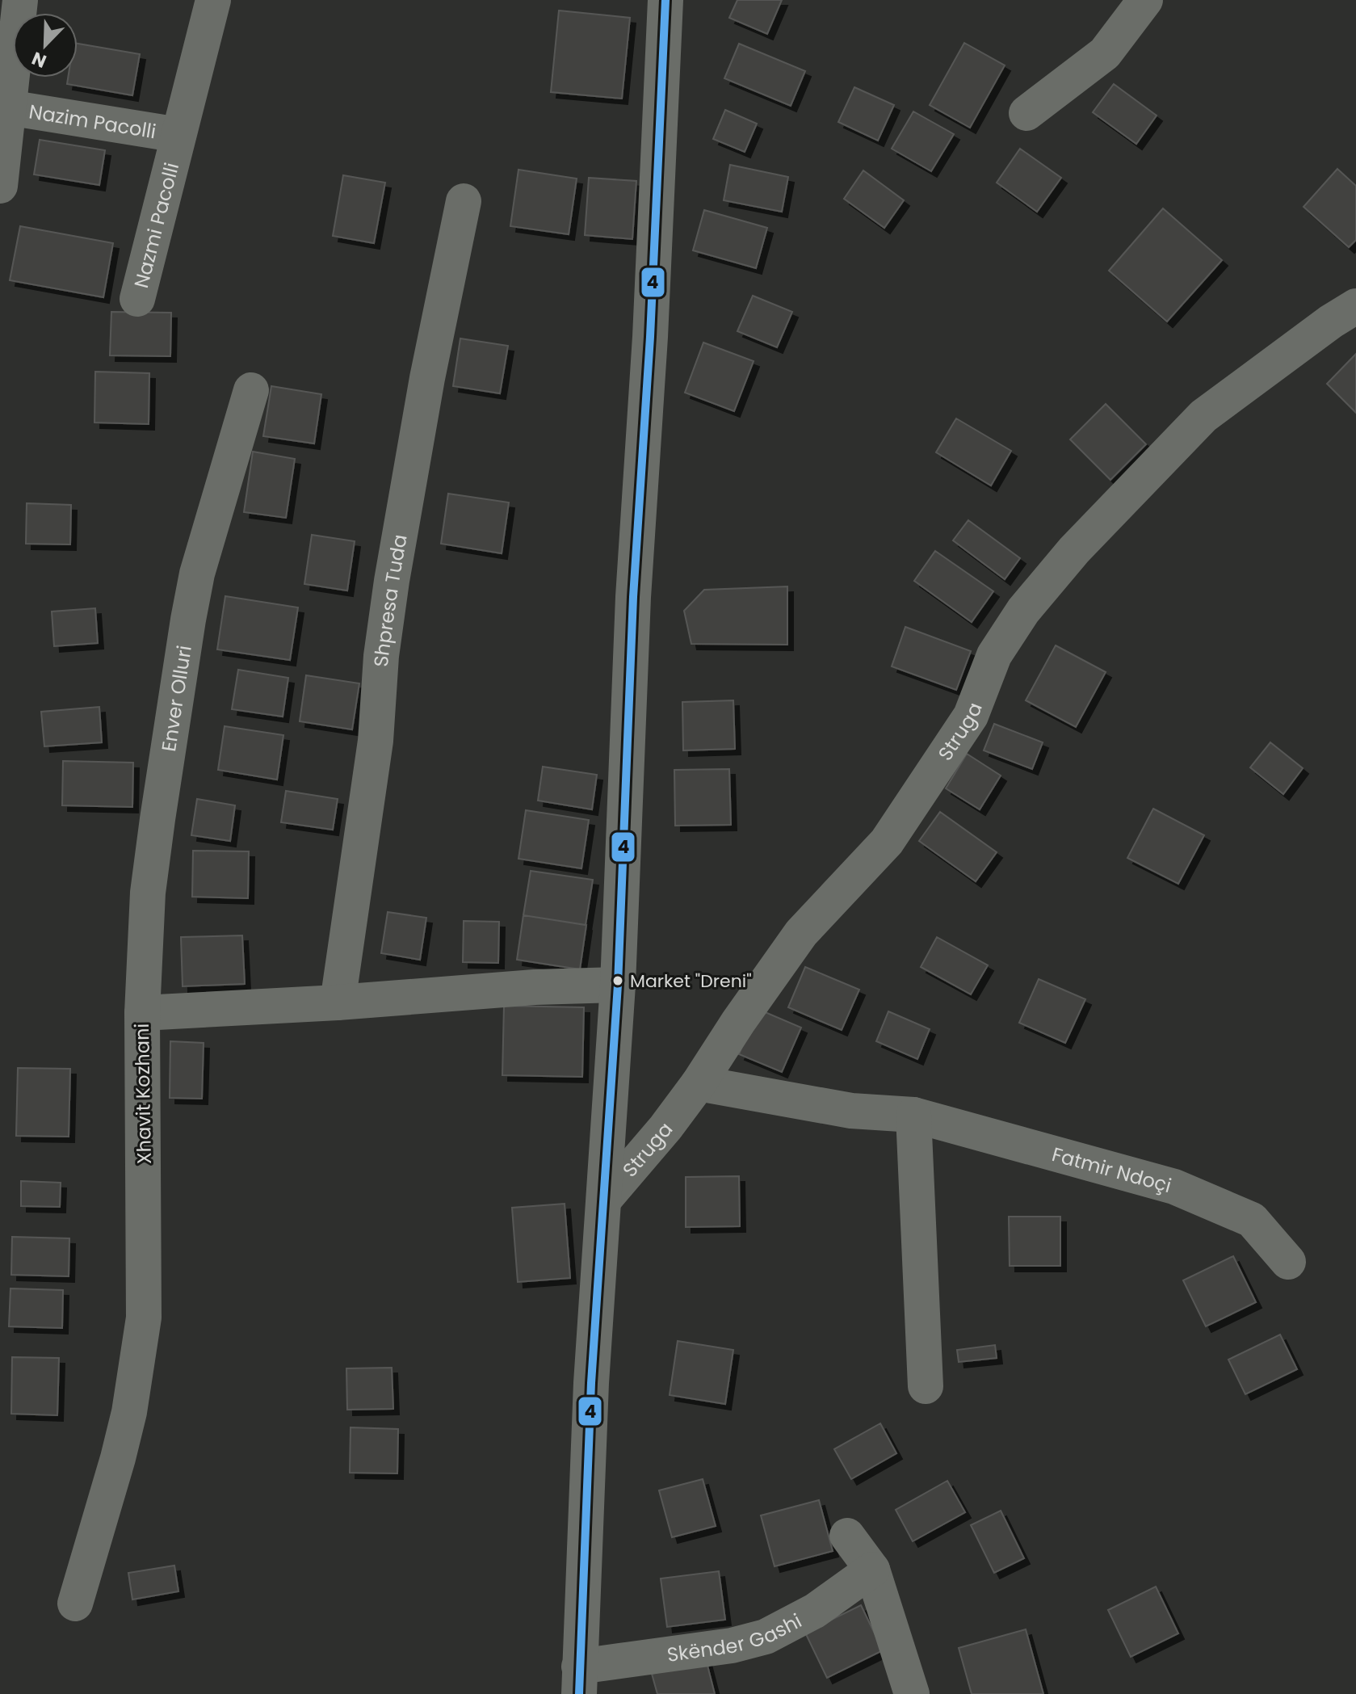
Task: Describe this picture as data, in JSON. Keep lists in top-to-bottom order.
{
  "streets": {
    "street": [
      "Nazim Pacolli",
      "Nazmi Pacolli",
      "Shpresa Tuda",
      "Enver Olluri",
      "Struga",
      "Xhavit Kozhani",
      "Fatmir Ndoçi",
      "Skënder Gashi"
    ]
  },
  "crossings": [
    ["Nazim Pacolli", "Nazmi Pacolli"],
    ["Shpresa Tuda", "Xhavit Kozhani"],
    ["Enver Olluri", "Xhavit Kozhani"],
    ["Struga", "Fatmir Ndoçi"]
  ],
  "places": ["Market \"Dreni\""],
  "lines": ["transit line 4"],
  "north": "bottom left"
}
